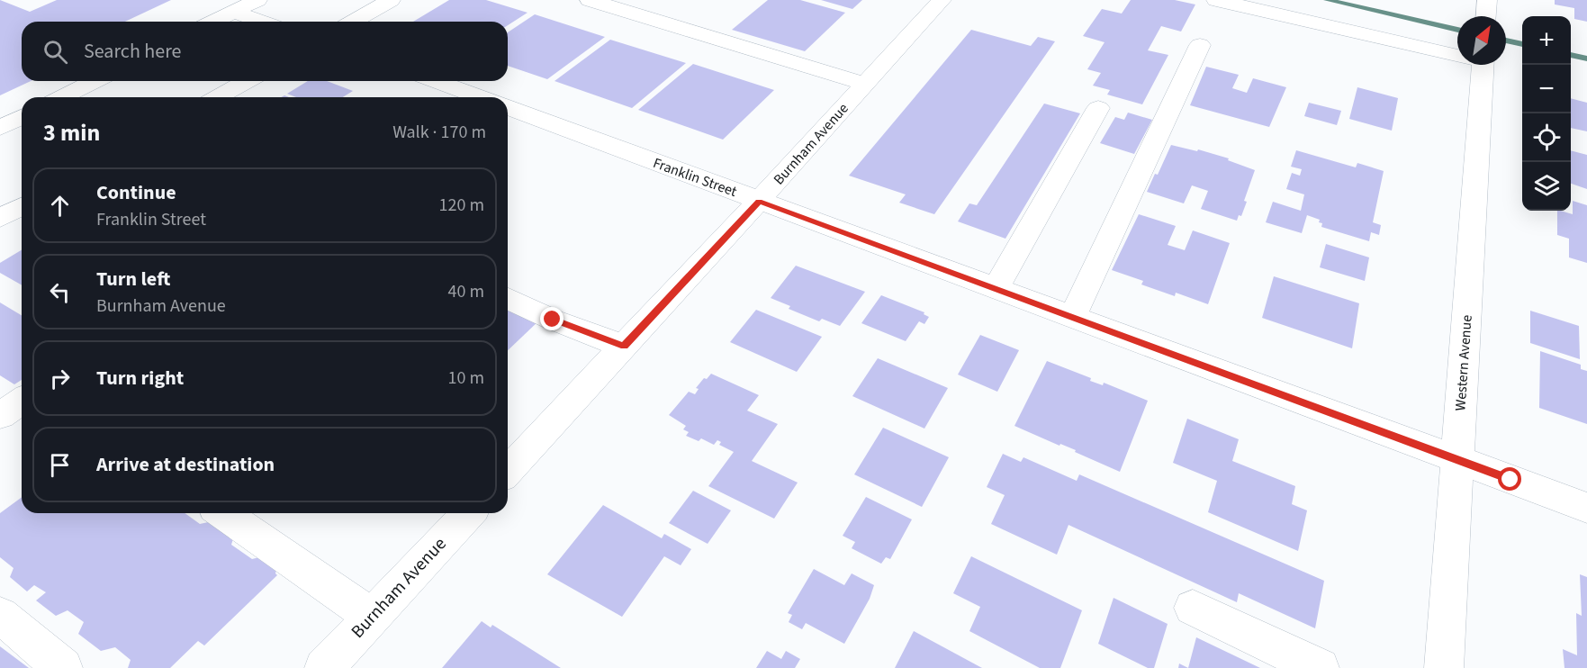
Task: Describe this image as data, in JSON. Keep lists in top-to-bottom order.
{
  "streets": {
    "street": ["Burnham Avenue", "Franklin Street", "Western Avenue"]
  },
  "crossings": [
    ["Burnham Avenue", "Franklin Street"],
    ["Franklin Street", "Western Avenue"]
  ],
  "north": "top right",
  "page": {
    "map_buttons": ["+", "−"],
    "search": "Search here",
    "heading": ["3 min", "Walk · 170 m"],
    "list": [
      ["Continue", "Franklin Street", "120 m"],
      ["Turn left", "Burnham Avenue", "40 m"],
      ["Turn right", "10 m"],
      "Arrive at destination"
    ]
  }
}
